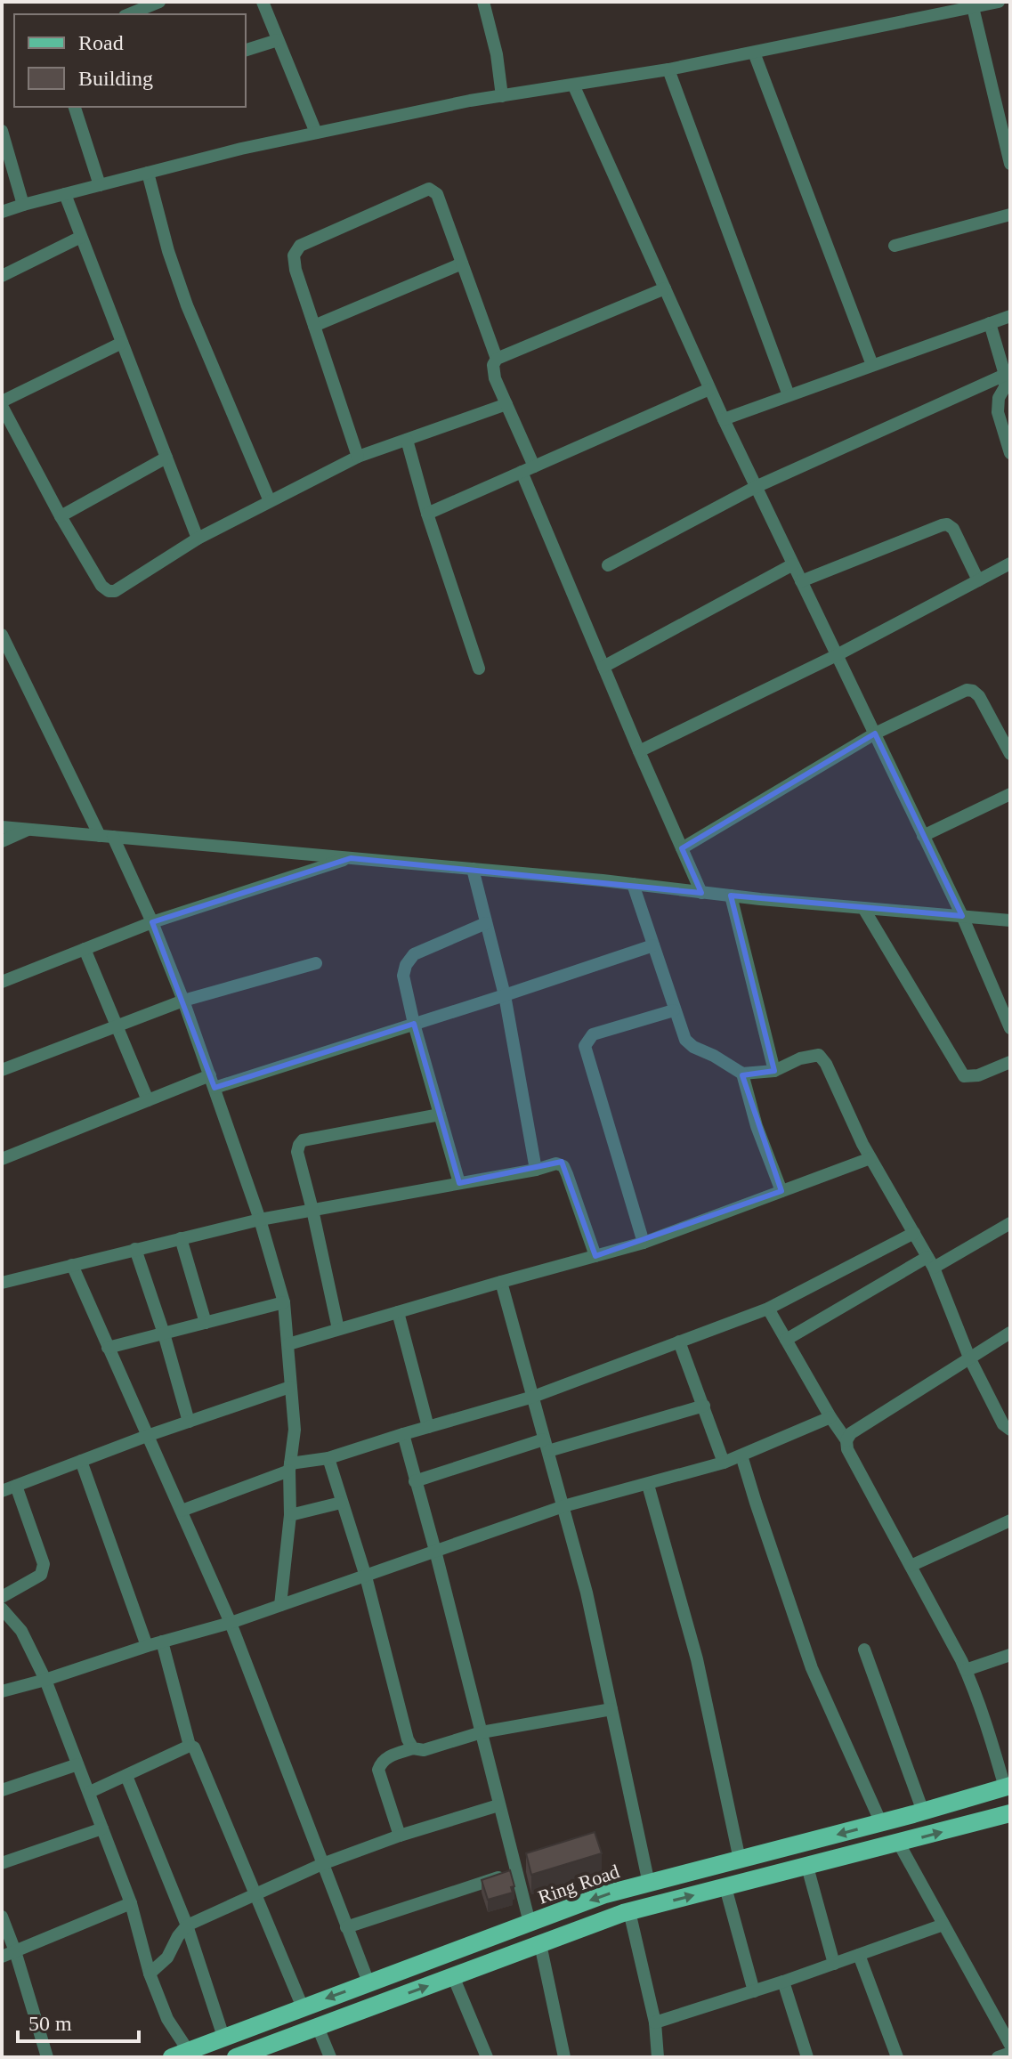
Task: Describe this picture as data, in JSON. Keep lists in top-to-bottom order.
{
  "streets": {
    "main road": ["Ring Road"]
  },
  "legend": ["Road", "Building"],
  "scale_bar": "50 m"
}
